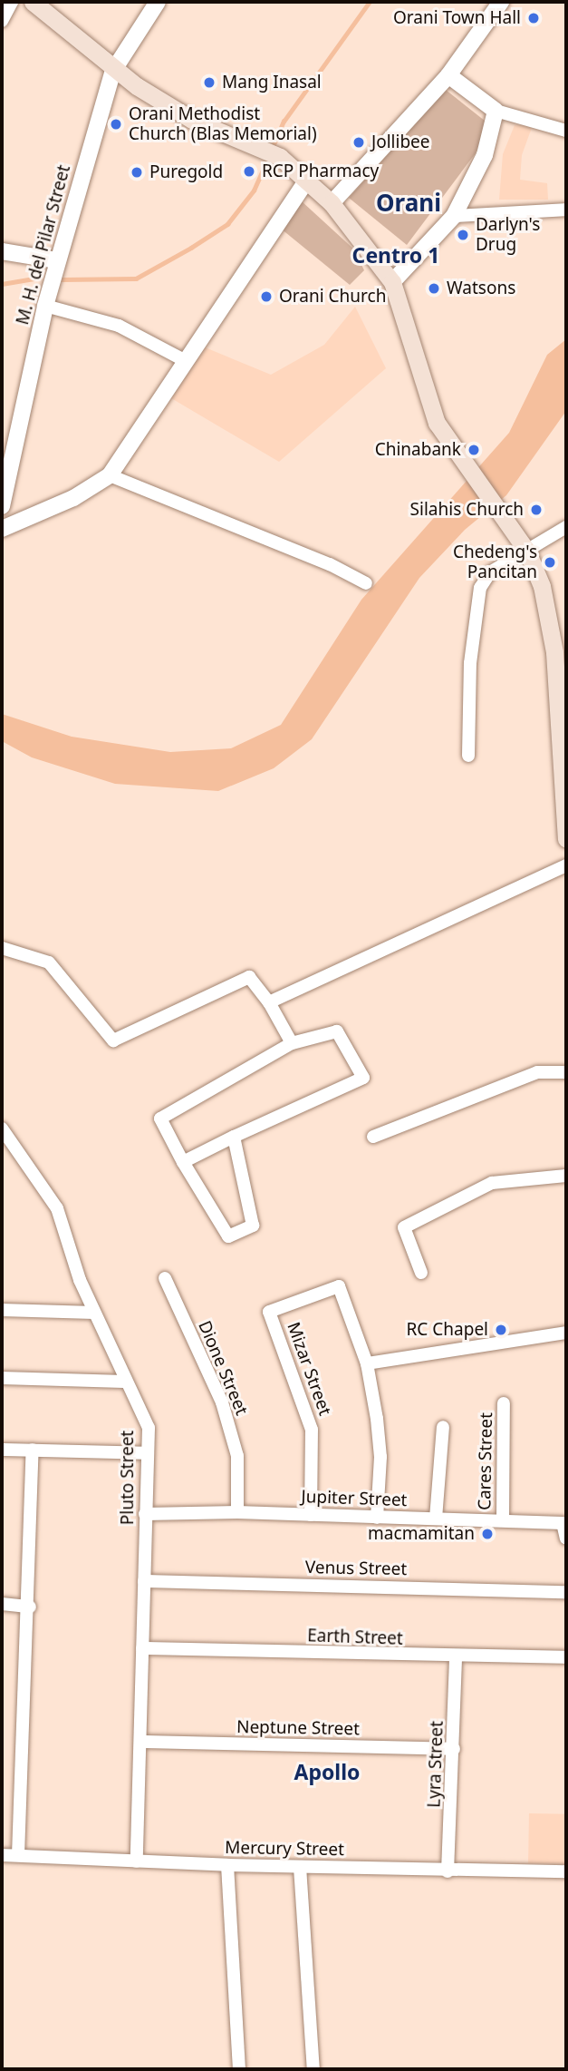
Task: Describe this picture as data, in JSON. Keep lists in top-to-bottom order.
{
  "streets": {
    "street": [
      "M. H. del Pilar Street",
      "Dione Street",
      "Mizar Street",
      "Cares Street",
      "Pluto Street",
      "Jupiter Street",
      "Venus Street",
      "Earth Street",
      "Neptune Street",
      "Lyra Street",
      "Mercury Street"
    ]
  },
  "crossings": [
    ["Dione Street", "Jupiter Street"],
    ["Mizar Street", "Jupiter Street"],
    ["Cares Street", "Jupiter Street"],
    ["Pluto Street", "Jupiter Street"],
    ["Pluto Street", "Venus Street"],
    ["Pluto Street", "Earth Street"],
    ["Pluto Street", "Neptune Street"],
    ["Pluto Street", "Mercury Street"],
    ["Earth Street", "Lyra Street"],
    ["Neptune Street", "Lyra Street"],
    ["Lyra Street", "Mercury Street"]
  ],
  "districts": ["Orani", "Centro 1", "Apollo"],
  "places": [
    "Orani Town Hall",
    "Mang Inasal",
    "Orani Methodist Church (Blas Memorial)",
    "Jollibee",
    "RCP Pharmacy",
    "Puregold",
    "Darlyn's Drug",
    "Watsons",
    "Orani Church",
    "Chinabank",
    "Silahis Church",
    "Chedeng's Pancitan",
    "RC Chapel",
    "macmamitan"
  ]
}
